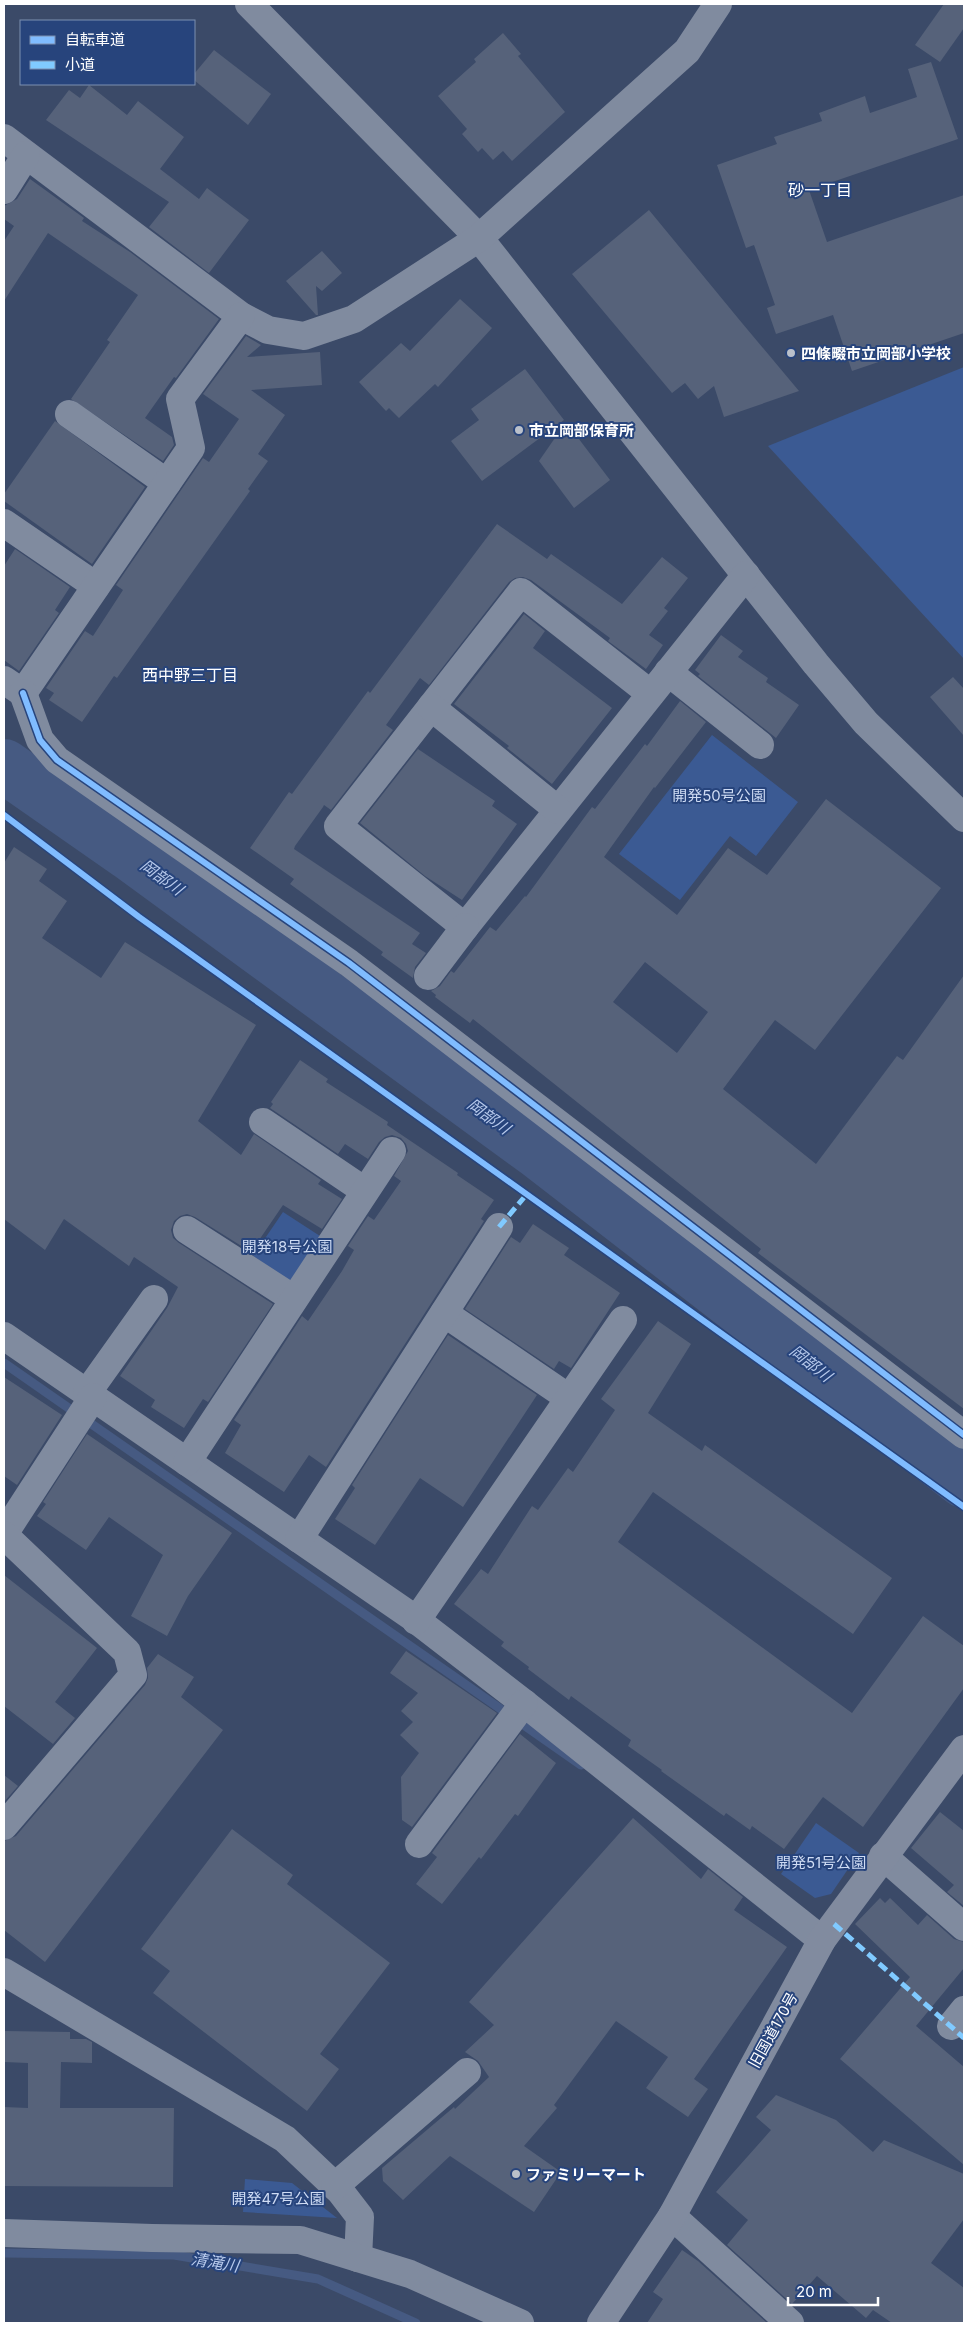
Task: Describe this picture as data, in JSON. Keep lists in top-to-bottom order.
{
  "streets": {
    "highway": ["旧国道170号"]
  },
  "districts": ["砂一丁目", "西中野三丁目"],
  "water": ["岡部川", "清滝川"],
  "parks": [
    "開発50号公園",
    "開発18号公園",
    "開発51号公園",
    "開発47号公園"
  ],
  "places": ["四條畷市立岡部小学校", "市立岡部保育所", "ファミリーマート"],
  "legend": ["自転車道", "小道"],
  "scale_bar": "20 m"
}
